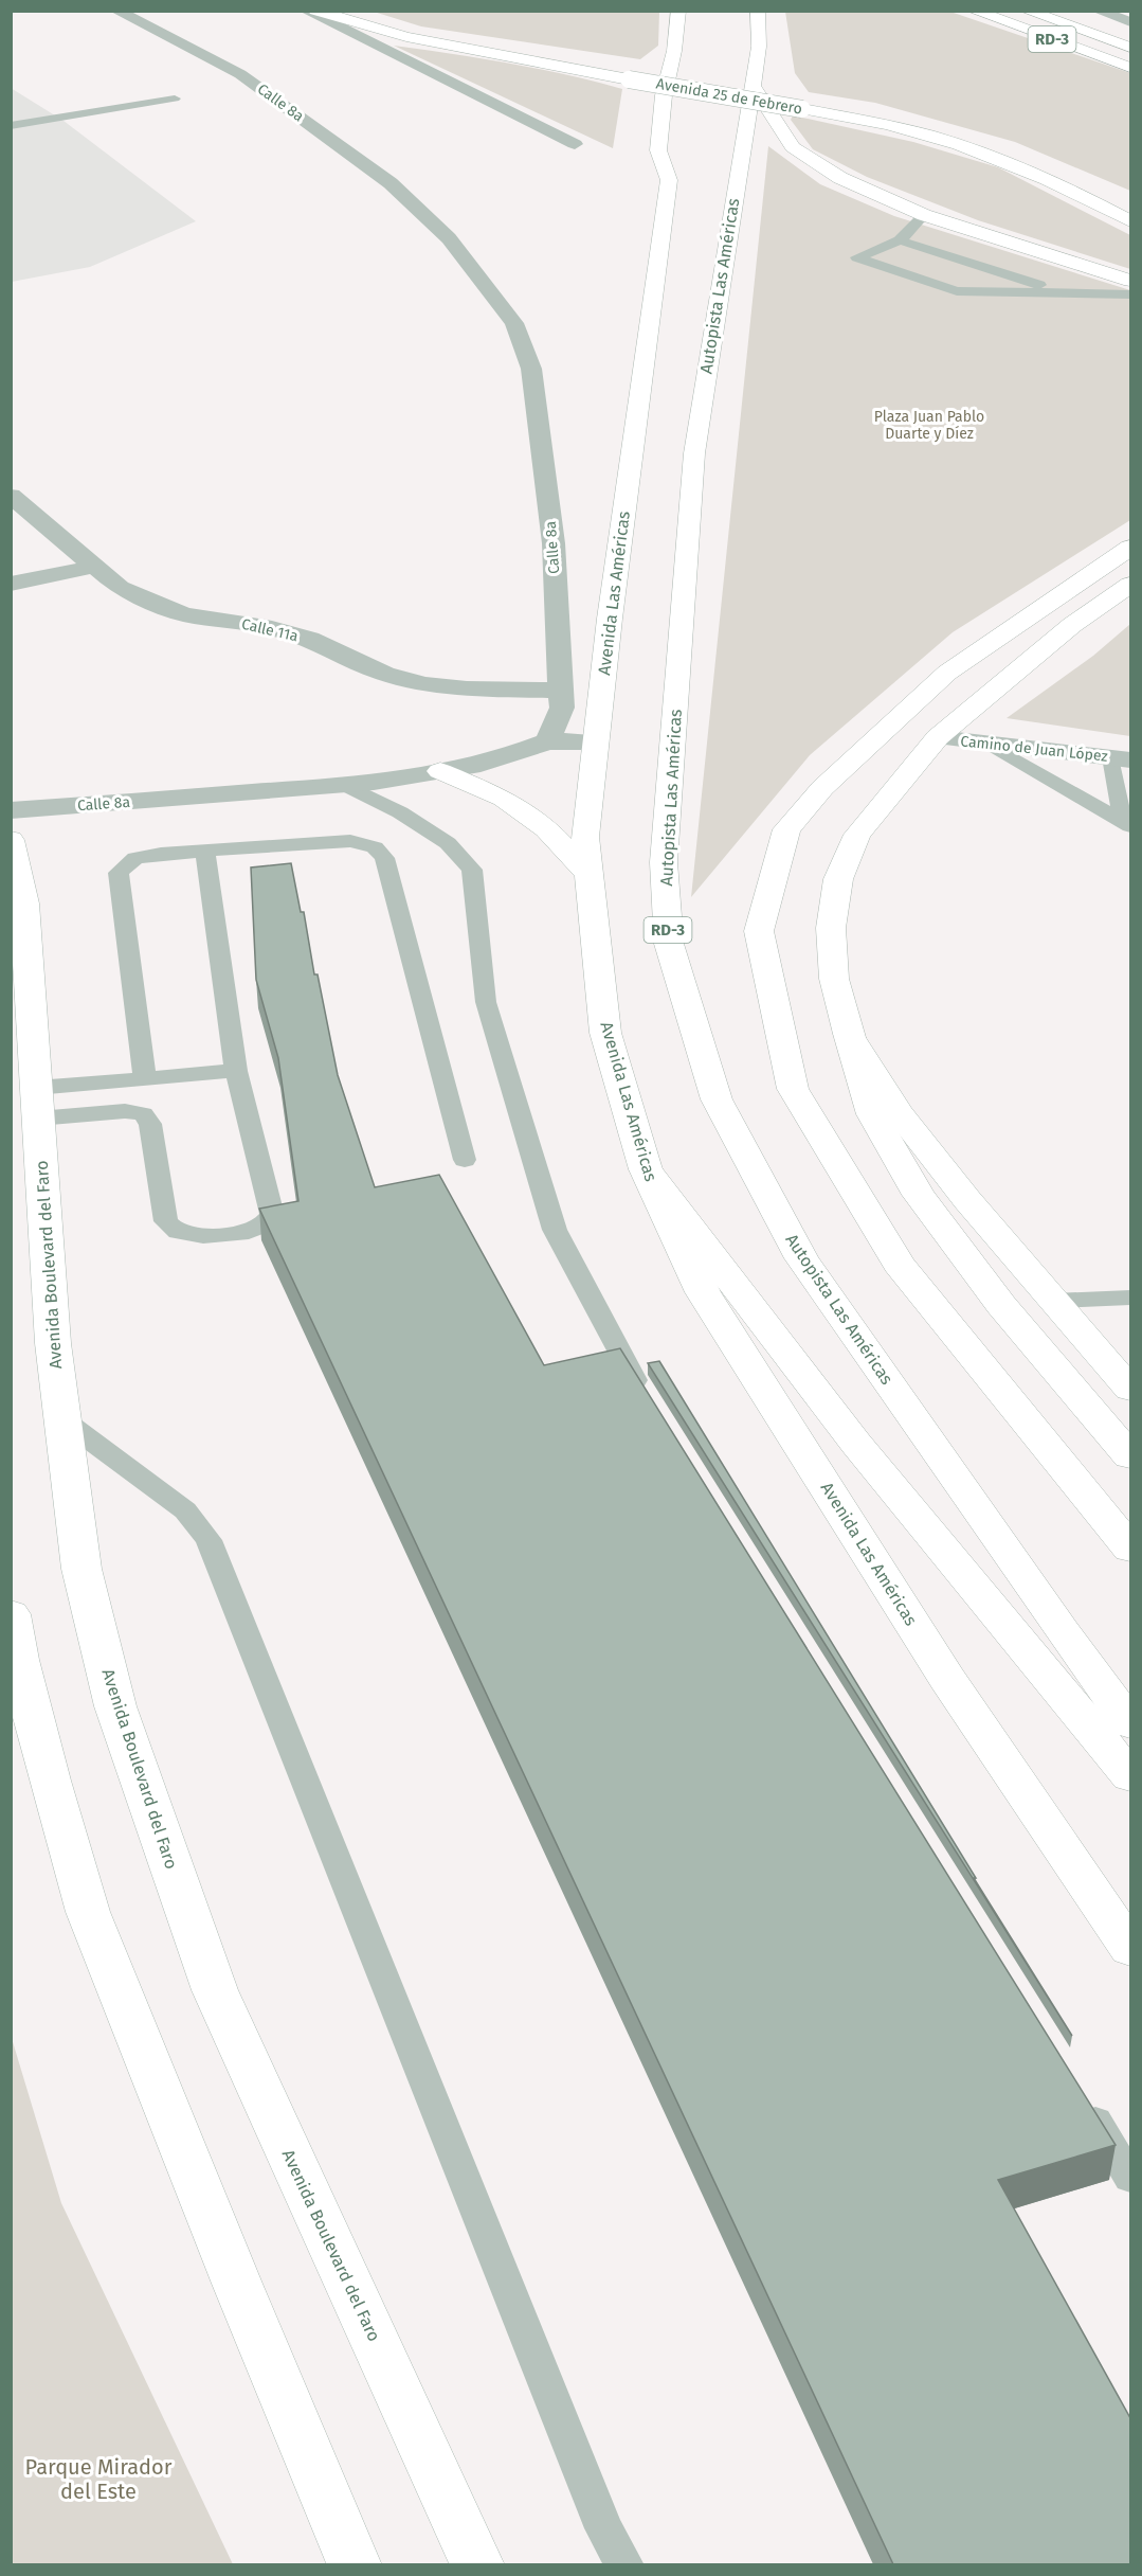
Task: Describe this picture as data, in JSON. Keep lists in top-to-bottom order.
{
  "streets": {
    "main road": [
      "RD-3",
      "Avenida 25 de Febrero",
      "Autopista Las Américas",
      "Avenida Las Américas",
      "Avenida Boulevard del Faro"
    ],
    "street": ["Calle 8a", "Calle 11a", "Camino de Juan López"]
  },
  "crossings": [
    ["Calle 8a", "Calle 11a"]
  ],
  "parks": ["Plaza Juan Pablo Duarte y Díez", "Parque Mirador del Este"]
}
